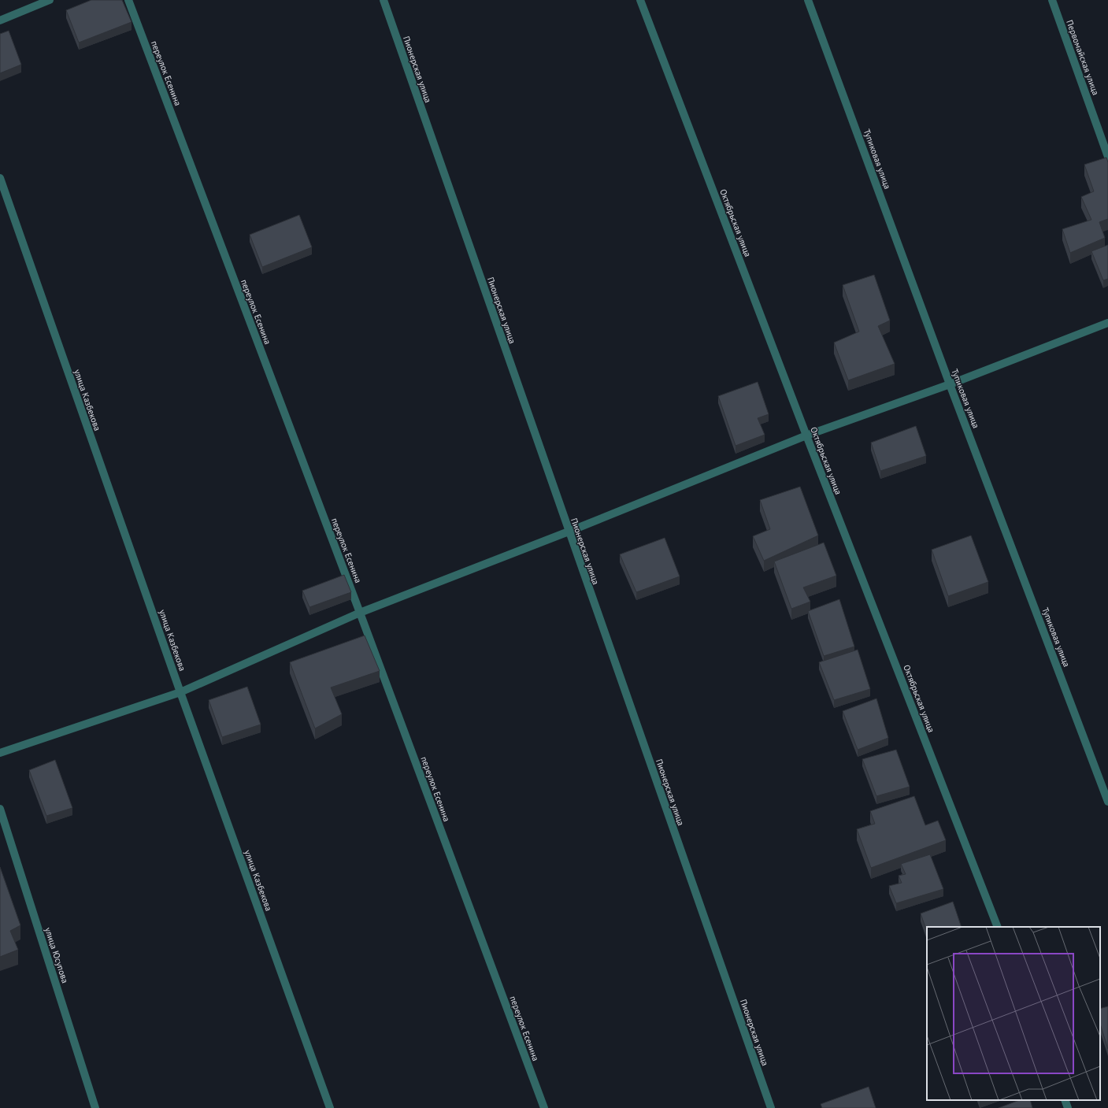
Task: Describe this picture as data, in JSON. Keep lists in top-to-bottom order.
{
  "streets": {
    "street": [
      "Первомайская улица",
      "Пионерская улица",
      "переулок Есенина",
      "Тупиковая улица",
      "Октябрьская улица",
      "улица Казбекова",
      "улица Юсупова"
    ]
  }
}
